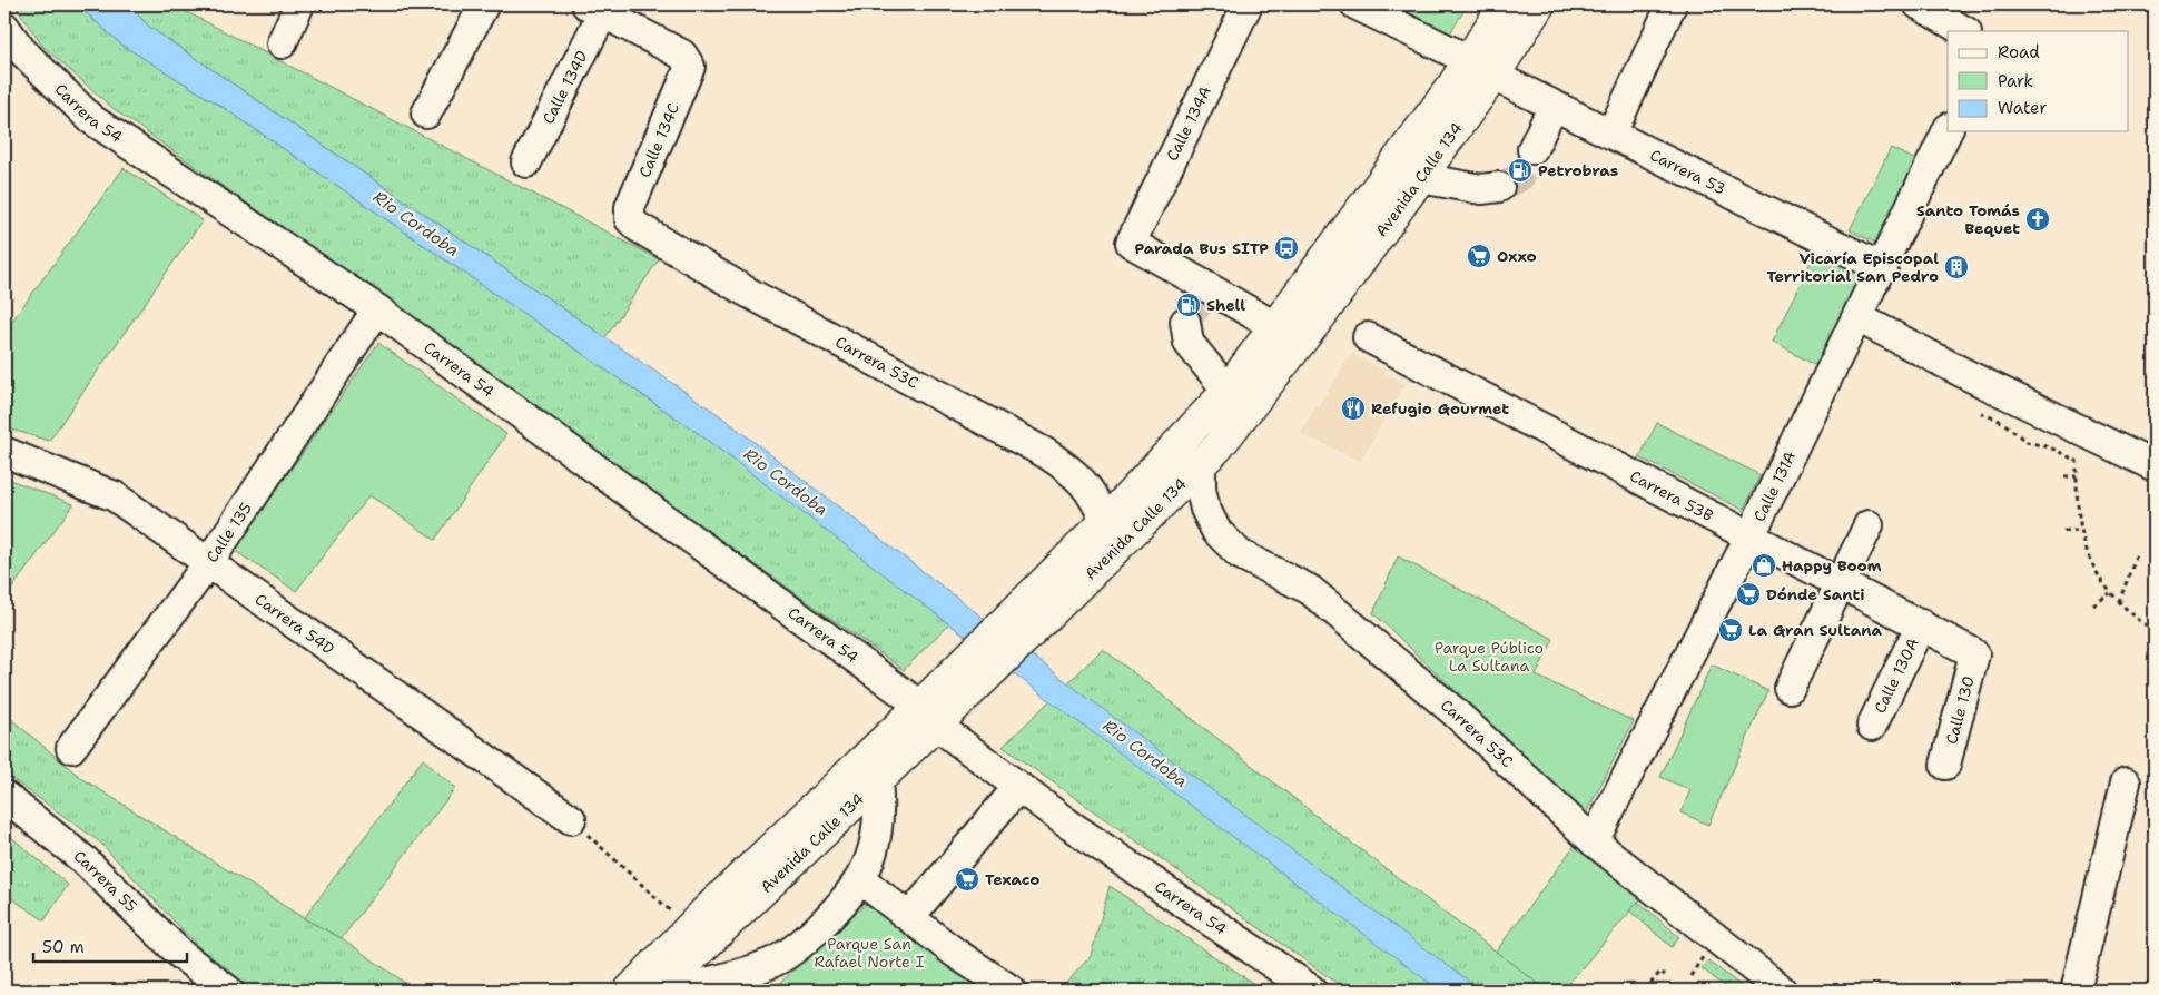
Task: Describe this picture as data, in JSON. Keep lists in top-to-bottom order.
{
  "streets": {
    "main road": ["Avenida Calle 134"],
    "street": [
      "Calle 134D",
      "Carrera 54",
      "Calle 134A",
      "Calle 134C",
      "Carrera 53",
      "Carrera 53C",
      "Calle 131A",
      "Carrera 53B",
      "Calle 135",
      "Carrera 54D",
      "Calle 130A",
      "Calle 130",
      "Carrera 55"
    ]
  },
  "crossings": [
    ["Calle 134D", "Calle 134C"],
    ["Carrera 54", "Avenida Calle 134"],
    ["Carrera 54", "Calle 135"],
    ["Calle 134A", "Avenida Calle 134"],
    ["Calle 134C", "Carrera 53C"],
    ["Carrera 53", "Avenida Calle 134"],
    ["Carrera 53", "Calle 131A"],
    ["Avenida Calle 134", "Carrera 53C"],
    ["Carrera 53C", "Calle 131A"],
    ["Calle 131A", "Carrera 53B"],
    ["Carrera 53B", "Calle 130A"],
    ["Carrera 53B", "Calle 130"],
    ["Calle 135", "Carrera 54D"]
  ],
  "water": ["Rio Cordoba"],
  "parks": ["Parque Público La Sultana", "Parque San Rafael Norte I"],
  "places": {
    "fuel station": ["Petrobras", "Shell"],
    "church": ["Santo Tomás Bequet"],
    "bus stop": ["Parada Bus SITP"],
    "supermarket": [
      "Oxxo",
      "Dónde Santi",
      "La Gran Sultana",
      "Texaco"
    ],
    "building": ["Vicaría Episcopal Territorial San Pedro"],
    "restaurant": ["Refugio Gourmet"],
    "shop": ["Happy Boom"]
  },
  "legend": ["Road", "Park", "Water"],
  "scale_bar": "50 m"
}
